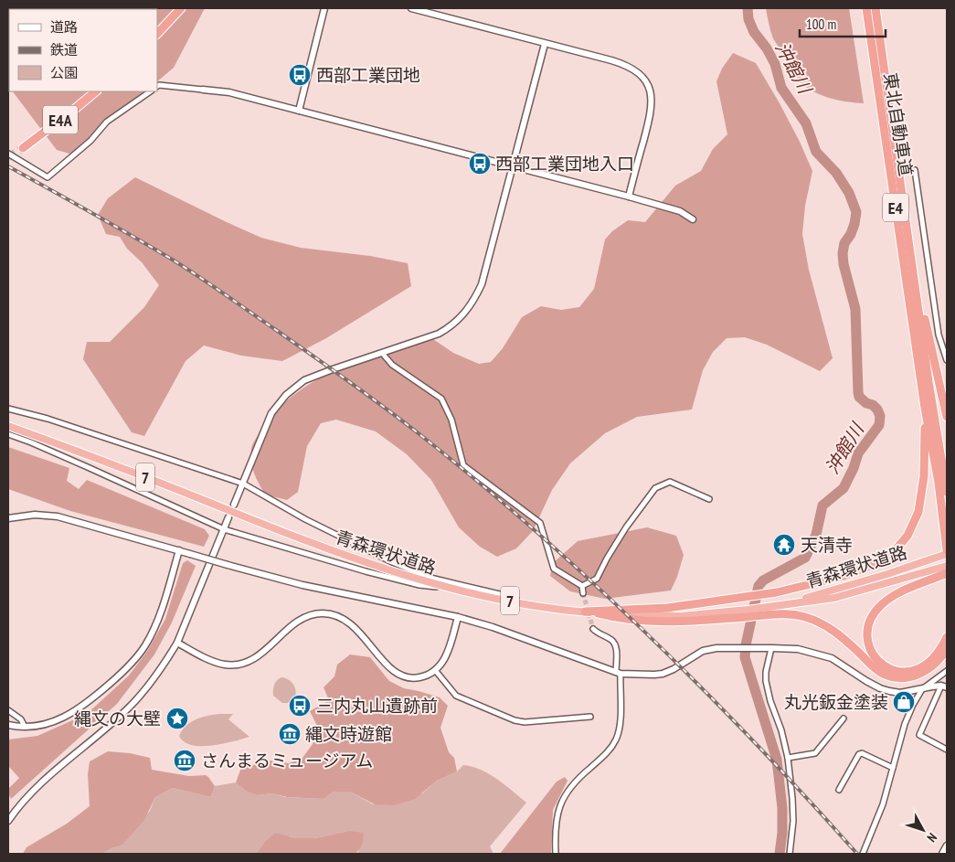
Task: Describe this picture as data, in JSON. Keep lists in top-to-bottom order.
{
  "streets": {
    "highway": [
      "E4A",
      "東北自動車道",
      "E4",
      "7",
      "青森環状道路"
    ]
  },
  "water": ["沖館川"],
  "places": {
    "bus stop": ["西部工業団地", "西部工業団地入口", "三内丸山遺跡前"],
    "temple": ["天清寺"],
    "shop": ["丸光鈑金塗装"],
    "place": ["縄文の大壁"],
    "museum": ["縄文時遊館", "さんまるミュージアム"]
  },
  "legend": ["道路", "鉄道", "公園"],
  "scale_bar": "100 m",
  "north": "bottom right"
}
